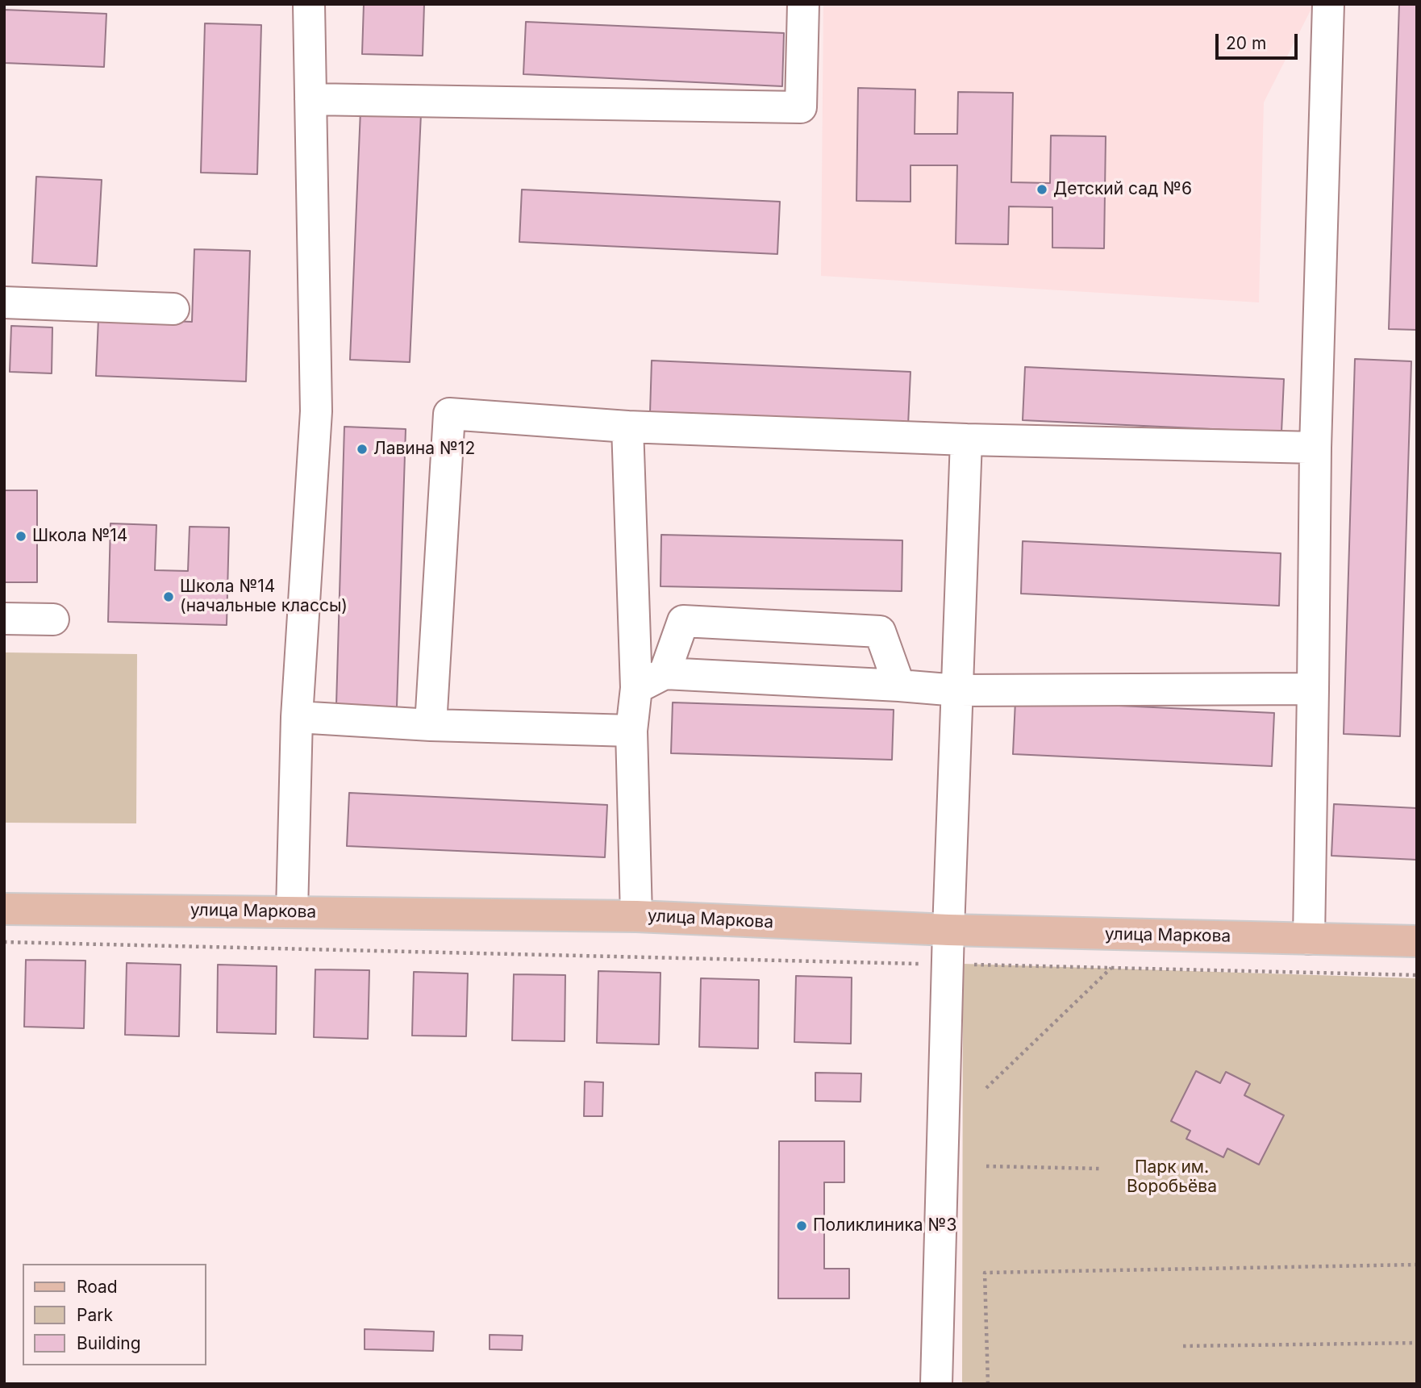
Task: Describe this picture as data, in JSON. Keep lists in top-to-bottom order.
{
  "streets": {
    "main road": ["улица Маркова"]
  },
  "parks": ["Парк им. Воробьёва"],
  "places": [
    "Детский сад №6",
    "Лавина №12",
    "Школа №14",
    "Школа №14 (начальные классы)",
    "Поликлиника №3"
  ],
  "legend": ["Road", "Park", "Building"],
  "scale_bar": "20 m"
}
